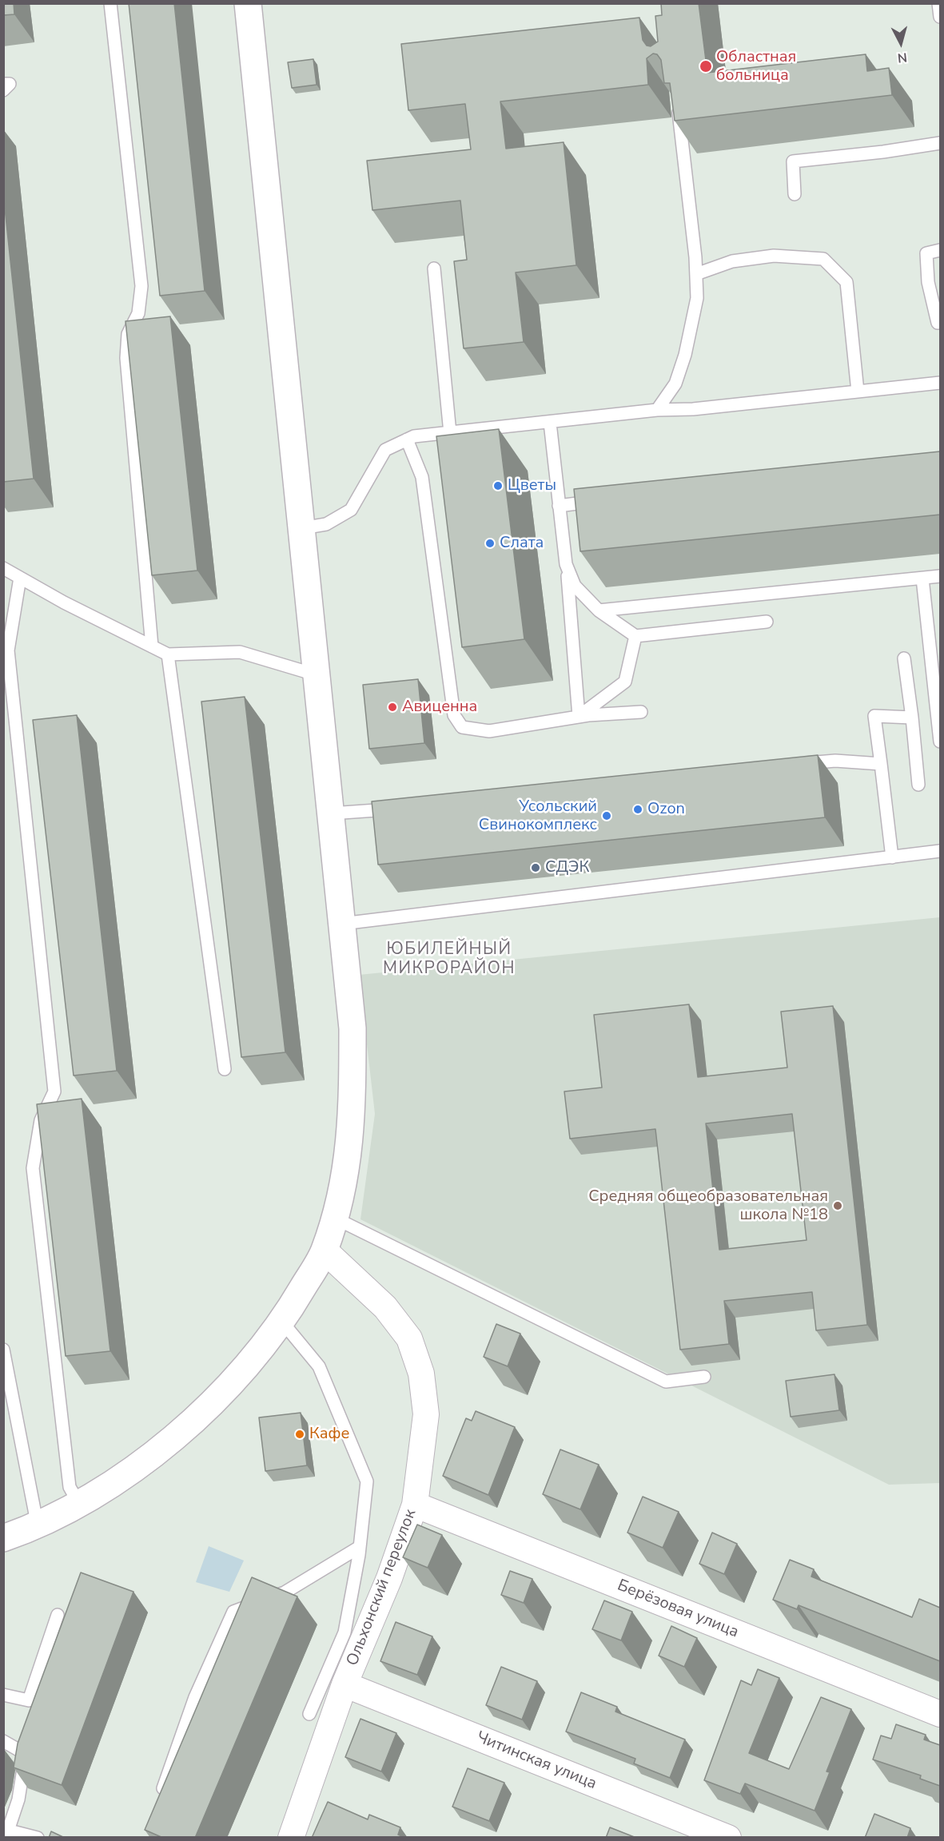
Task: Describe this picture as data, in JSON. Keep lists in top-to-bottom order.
{
  "streets": {
    "street": ["Ольхонский переулок", "Берёзовая улица", "Читинская улица"]
  },
  "crossings": [
    ["Ольхонский переулок", "Берёзовая улица"],
    ["Ольхонский переулок", "Читинская улица"]
  ],
  "districts": ["ЮБИЛЕЙНЫЙ МИКРОРАЙОН"],
  "places": [
    "Областная больница",
    "Цветы",
    "Слата",
    "Авиценна",
    "Ozon",
    "Усольский Свинокомплекс",
    "СДЭК",
    "Средняя общеобразовательная школа №18",
    "Кафе"
  ],
  "north": "bottom"
}
